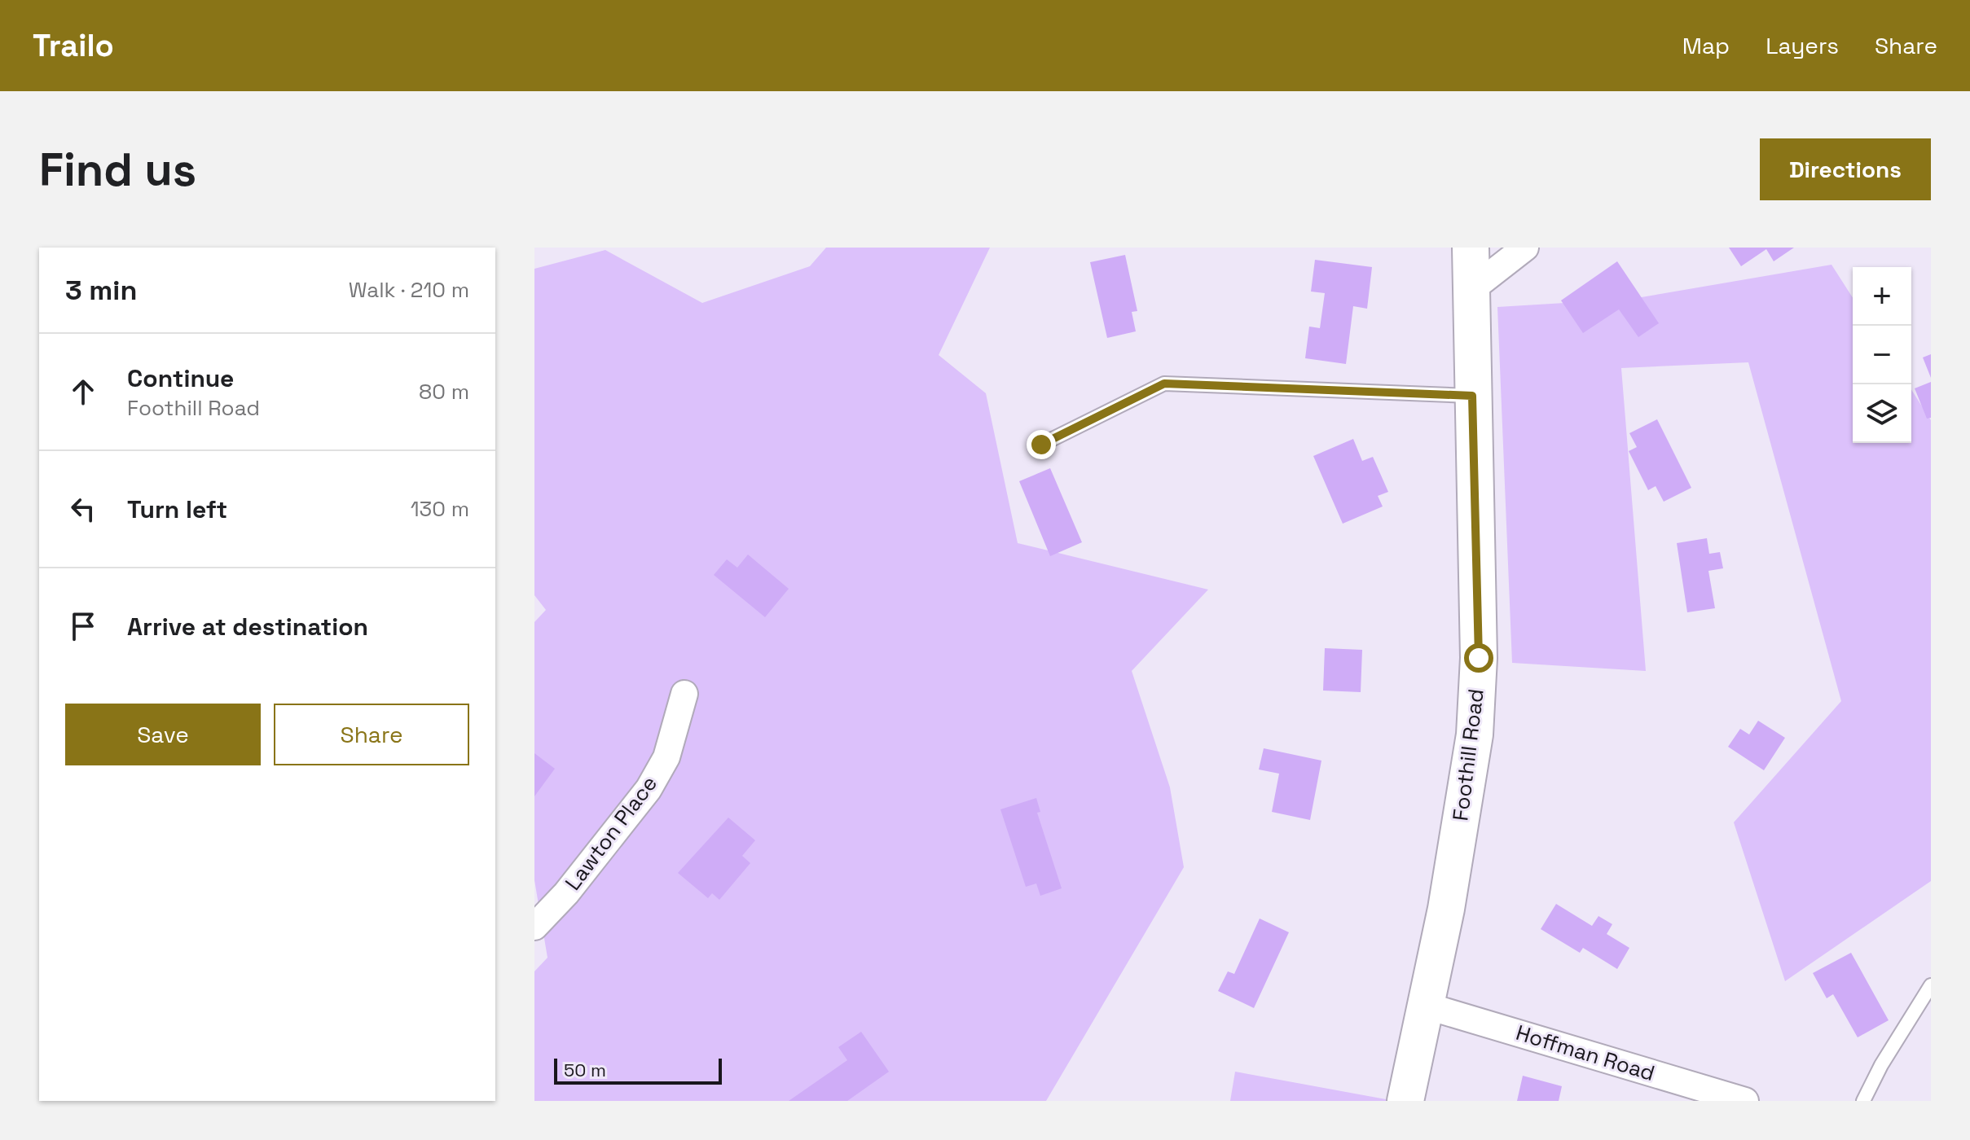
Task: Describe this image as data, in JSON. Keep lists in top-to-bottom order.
{
  "streets": {
    "street": ["Foothill Road", "Lawton Place", "Hoffman Road"]
  },
  "crossings": [
    ["Foothill Road", "Hoffman Road"]
  ],
  "scale_bar": "50 m",
  "page": {
    "header": "Trailo",
    "nav": ["Map", "Layers", "Share"],
    "buttons": [
      "Directions",
      ["Save", "Share"]
    ],
    "title": "Find us",
    "heading": ["3 min", "Walk · 210 m"],
    "map_buttons": ["+", "−"],
    "list": [
      ["Continue", "Foothill Road", "80 m"],
      ["Turn left", "130 m"],
      "Arrive at destination"
    ],
    "scale": "50 m"
  }
}
